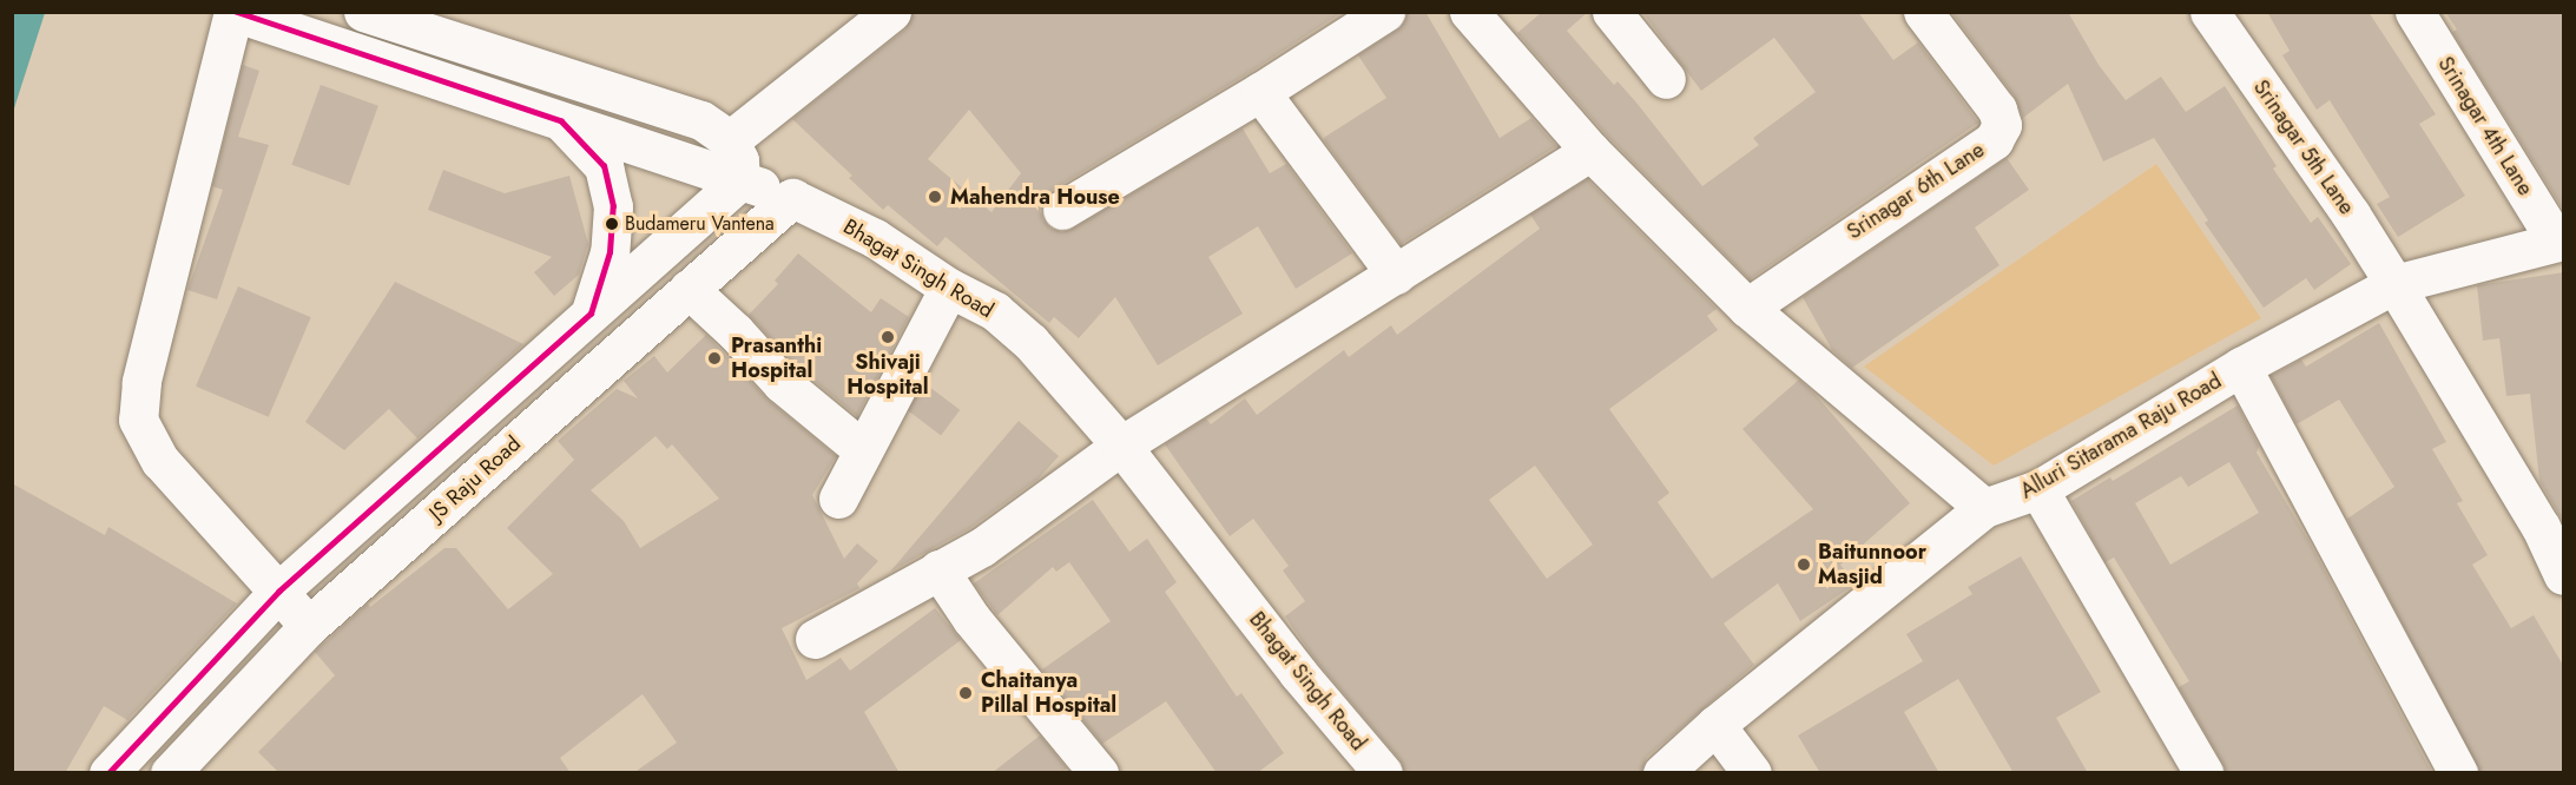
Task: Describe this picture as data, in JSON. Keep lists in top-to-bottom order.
{
  "streets": {
    "street": [
      "Srinagar 4th Lane",
      "Srinagar 5th Lane",
      "Srinagar 6th Lane",
      "Bhagat Singh Road",
      "Alluri Sitarama Raju Road",
      "JS Raju Road"
    ]
  },
  "crossings": [
    ["Srinagar 4th Lane", "Alluri Sitarama Raju Road"],
    ["Srinagar 5th Lane", "Alluri Sitarama Raju Road"],
    ["Bhagat Singh Road", "JS Raju Road"]
  ],
  "places": [
    "Mahendra House",
    "Budameru Vantena",
    "Shivaji Hospital",
    "Prasanthi Hospital",
    "Baitunnoor Masjid",
    "Chaitanya Pillal Hospital"
  ]
}
